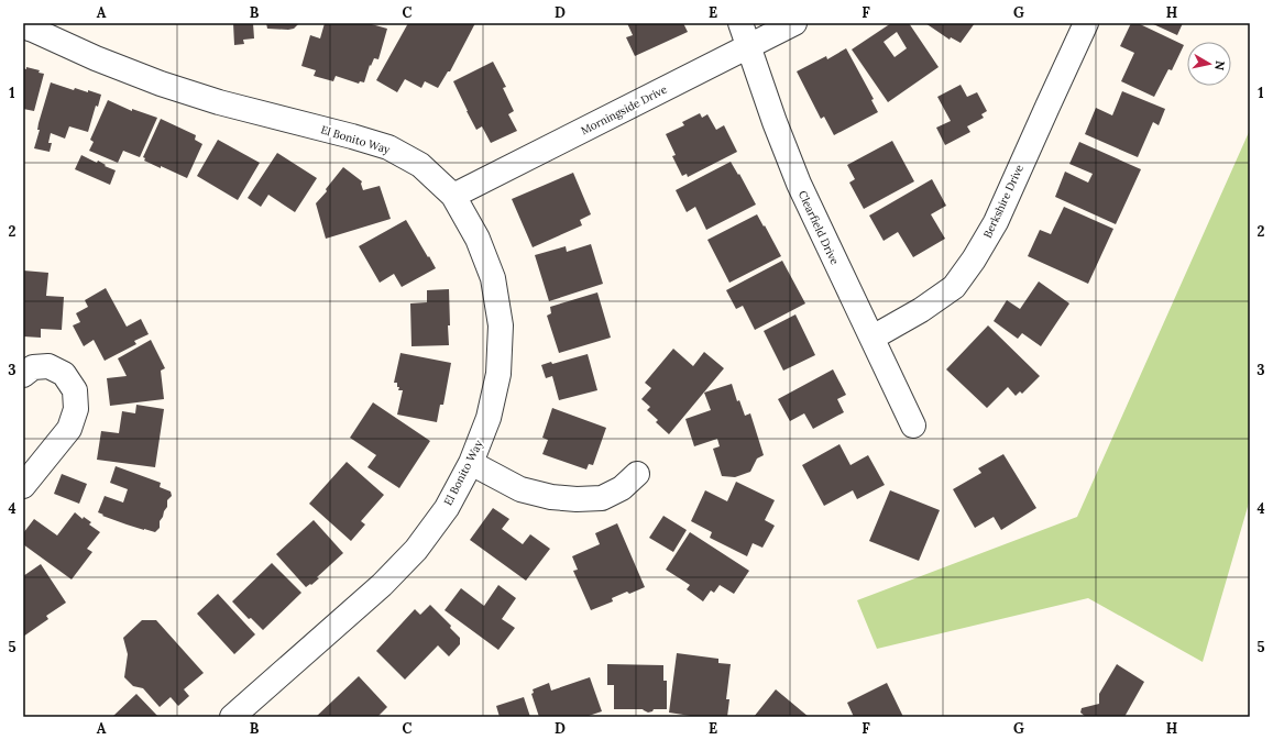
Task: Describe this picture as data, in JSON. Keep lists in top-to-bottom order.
{
  "streets": {
    "street": [
      "Morningside Drive",
      "El Bonito Way",
      "Berkshire Drive",
      "Clearfield Drive"
    ]
  },
  "crossings": [
    ["Morningside Drive", "El Bonito Way"],
    ["Morningside Drive", "Clearfield Drive"],
    ["Berkshire Drive", "Clearfield Drive"]
  ],
  "north": "right",
  "grid": {
    "columns": [
      "A",
      "B",
      "C",
      "D",
      "E",
      "F",
      "G",
      "H"
    ],
    "rows": [
      "1",
      "2",
      "3",
      "4",
      "5"
    ]
  }
}
